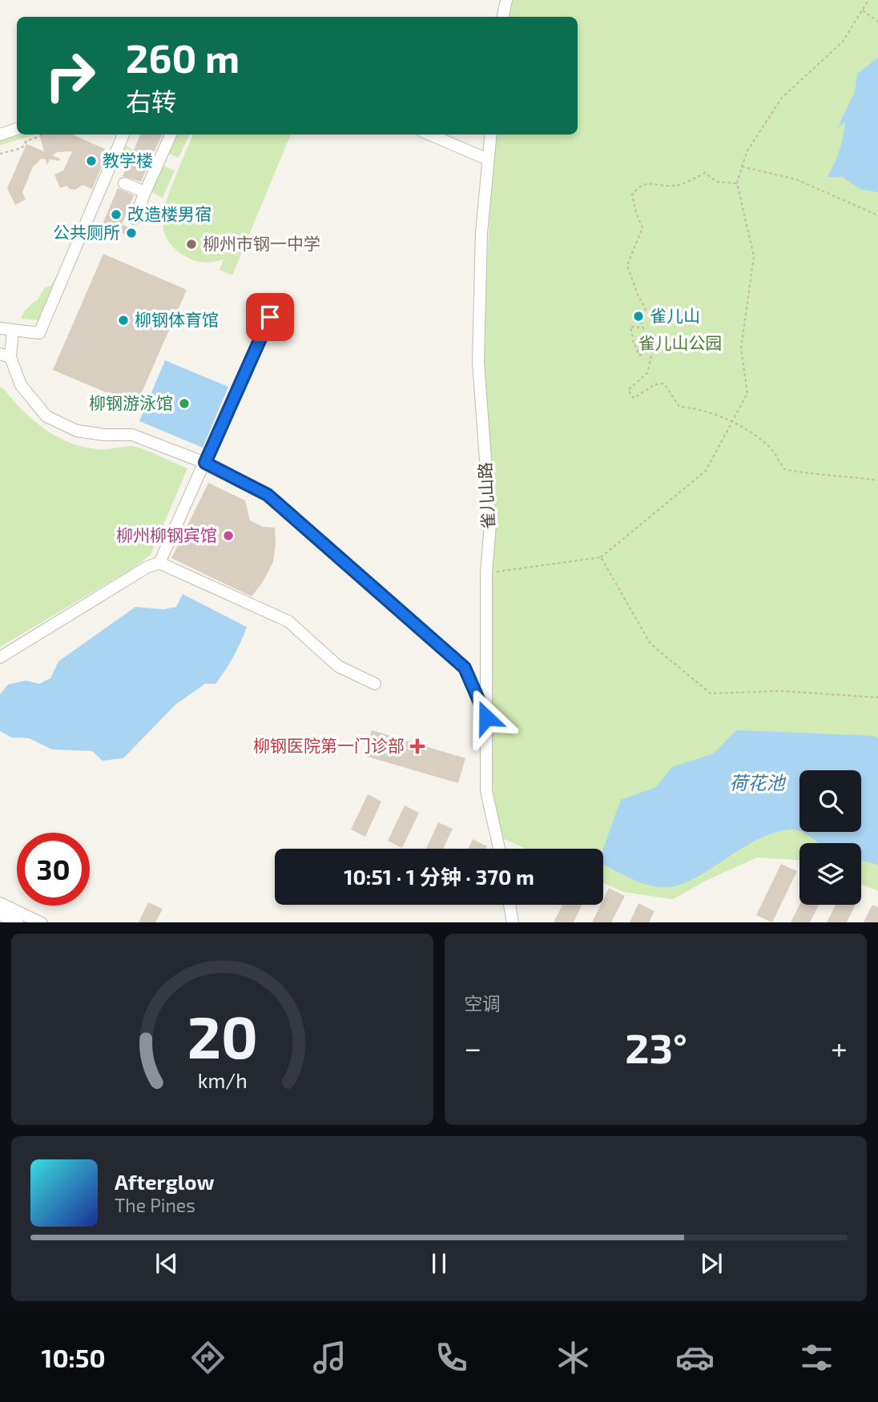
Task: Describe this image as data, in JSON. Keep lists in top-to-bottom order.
{
  "streets": {
    "street": ["雀儿山路"]
  },
  "water": ["荷花池"],
  "parks": ["雀儿山公园"],
  "places": {
    "other": [
      "教学楼",
      "改造楼男宿",
      "公共厕所",
      "柳州市钢一中学",
      "雀儿山",
      "柳钢体育馆",
      "柳钢游泳馆",
      "柳州柳钢宾馆"
    ],
    "health": ["柳钢医院第一门诊部"]
  },
  "page": {
    "turn": ["260 m", "右转"],
    "limit": "30",
    "trip": "10:51 · 1 分钟 · 370 m",
    "tile": "空调",
    "heat": ["−", "23°", "+"],
    "song": ["Afterglow", "The Pines"],
    "tabs": "10:50",
    "gauge": ["20", "km/h"]
  }
}
